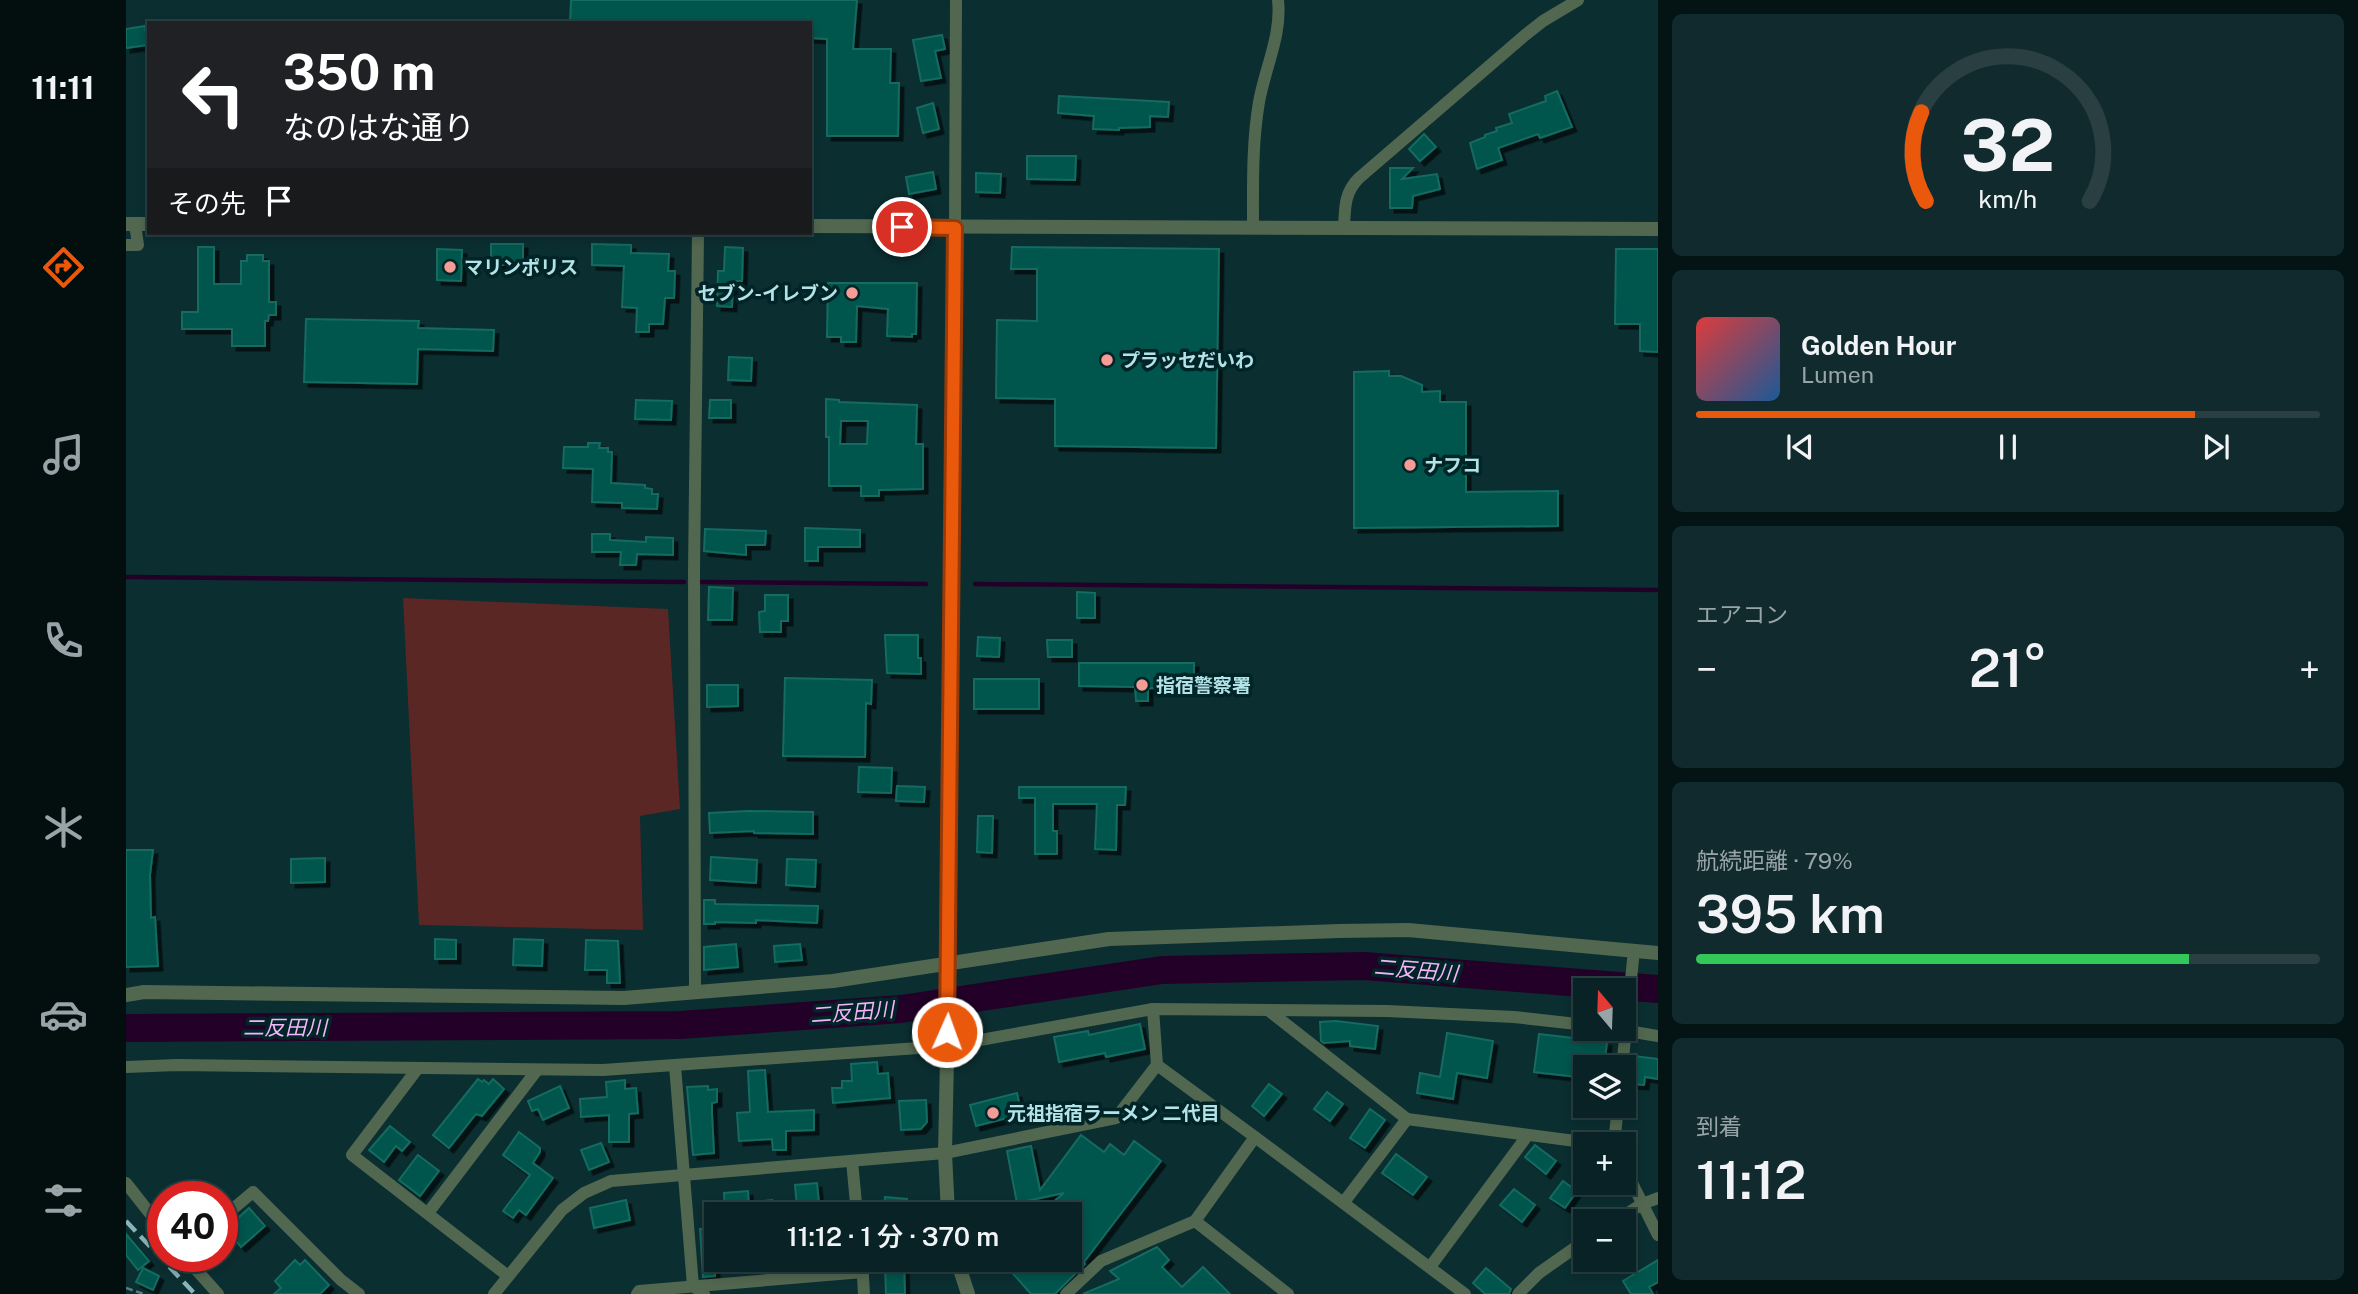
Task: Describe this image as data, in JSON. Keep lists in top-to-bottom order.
{
  "water": ["二反田川"],
  "places": [
    "マリンポリス",
    "セブン-イレブン",
    "プラッセだいわ",
    "ナフコ",
    "指宿警察署",
    "元祖指宿ラーメン 二代目"
  ],
  "north": "top",
  "page": {
    "tabs": "11:11",
    "turn": ["350 m", "なのはな通り"],
    "then": "その先",
    "song": ["Golden Hour", "Lumen"],
    "tile": [
      "エアコン",
      ["航続距離 · 79%", "395 km"],
      ["到着", "11:12"]
    ],
    "heat": ["−", "21°", "+"],
    "map_buttons": ["+", "−"],
    "limit": "40",
    "trip": "11:12 · 1 分 · 370 m",
    "gauge": ["32", "km/h"]
  }
}
